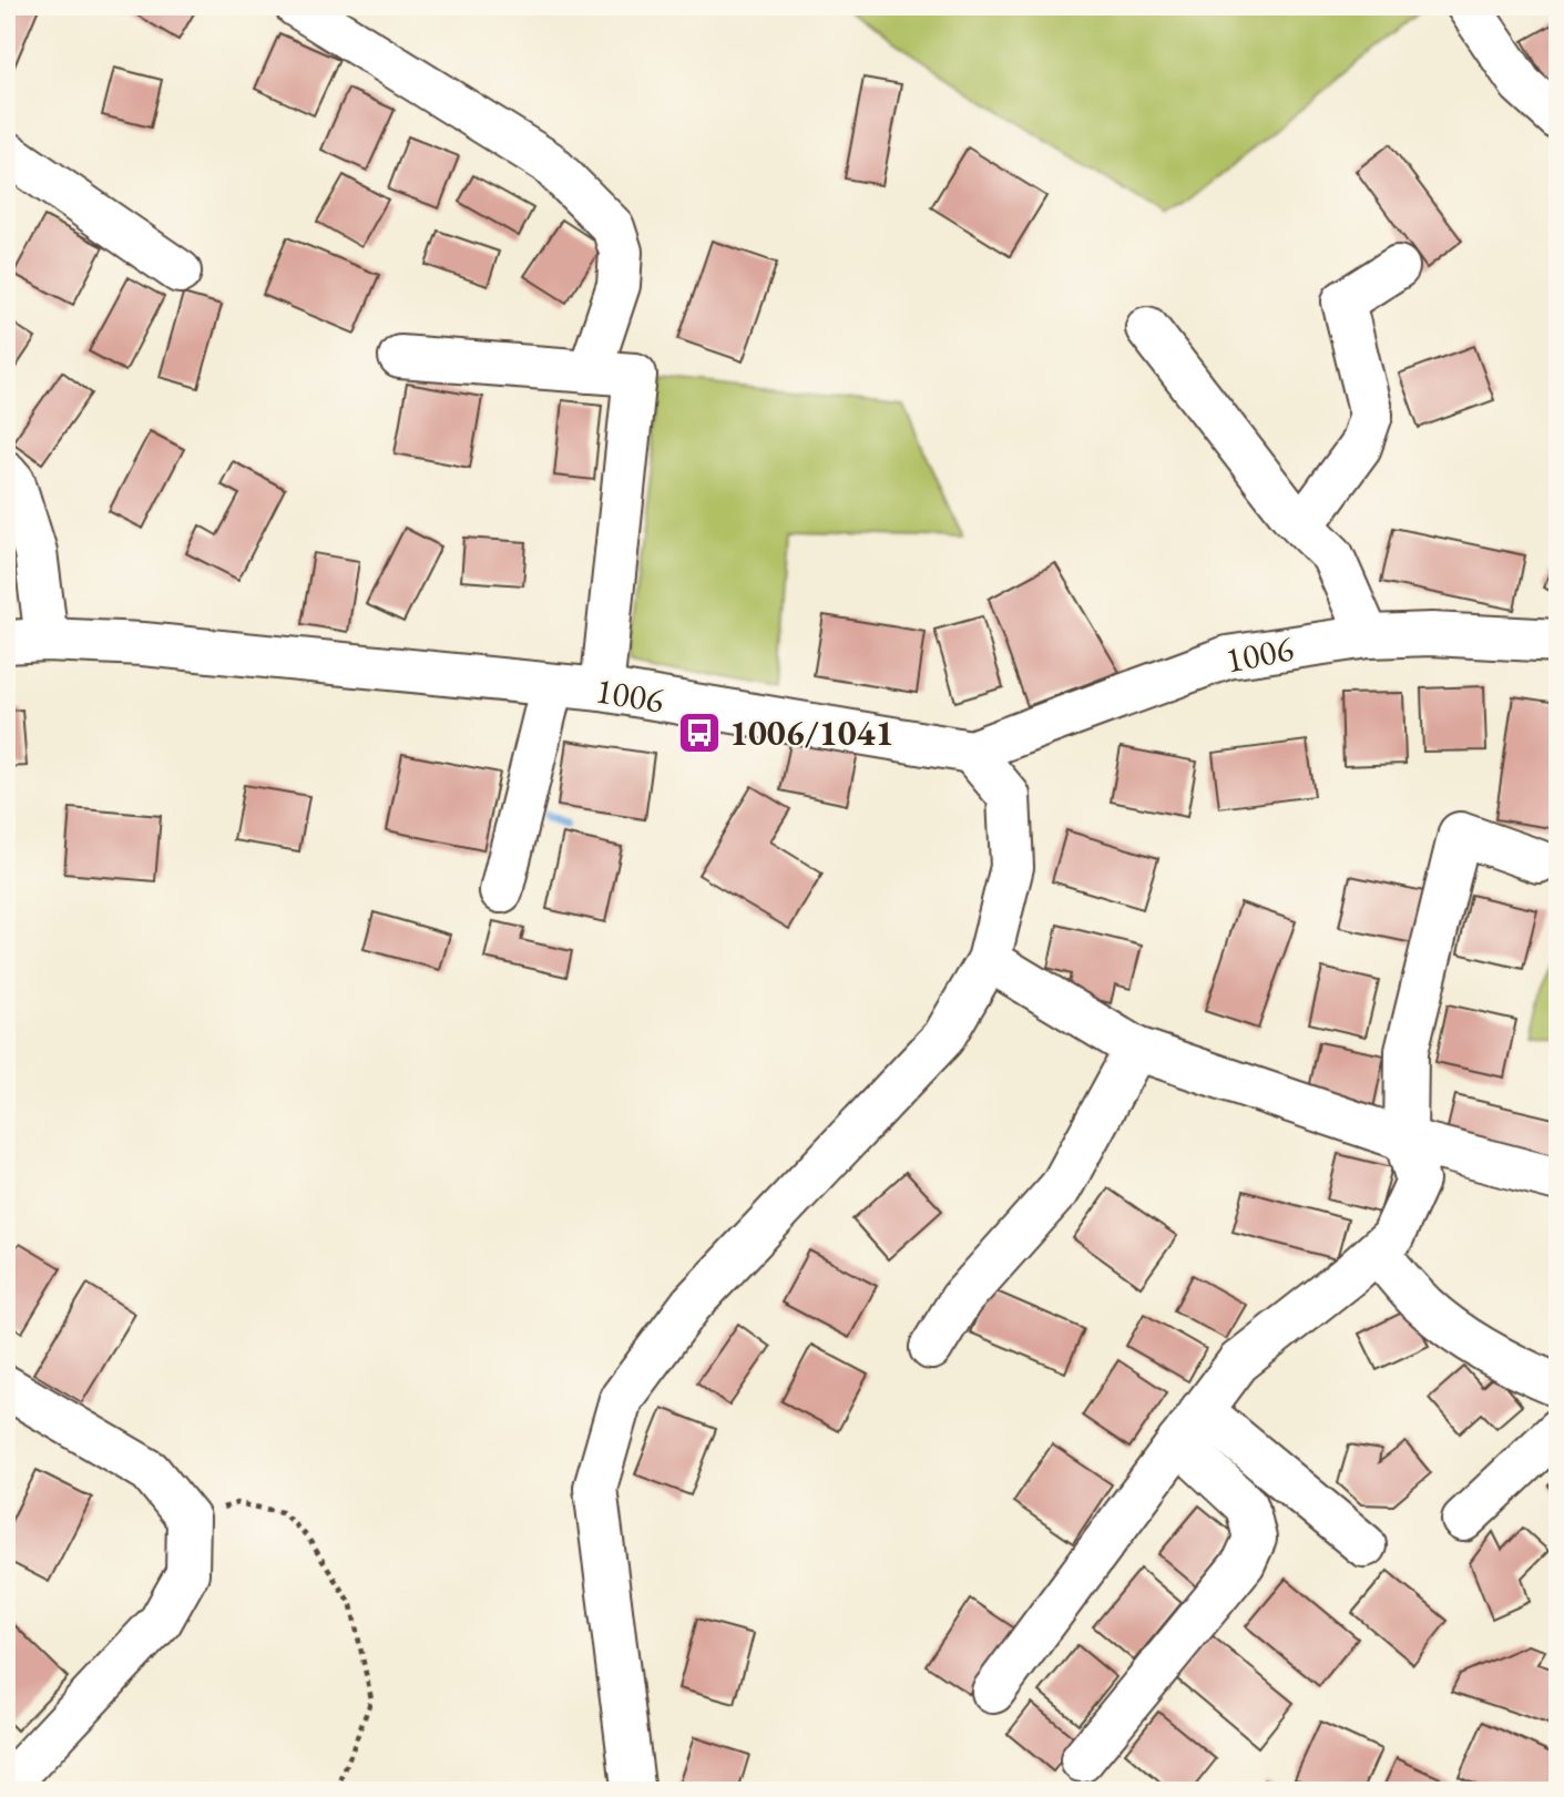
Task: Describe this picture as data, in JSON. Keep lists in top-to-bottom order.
{
  "streets": {
    "street": ["1006"]
  },
  "places": {
    "bus stop": ["1006/1041"]
  }
}
